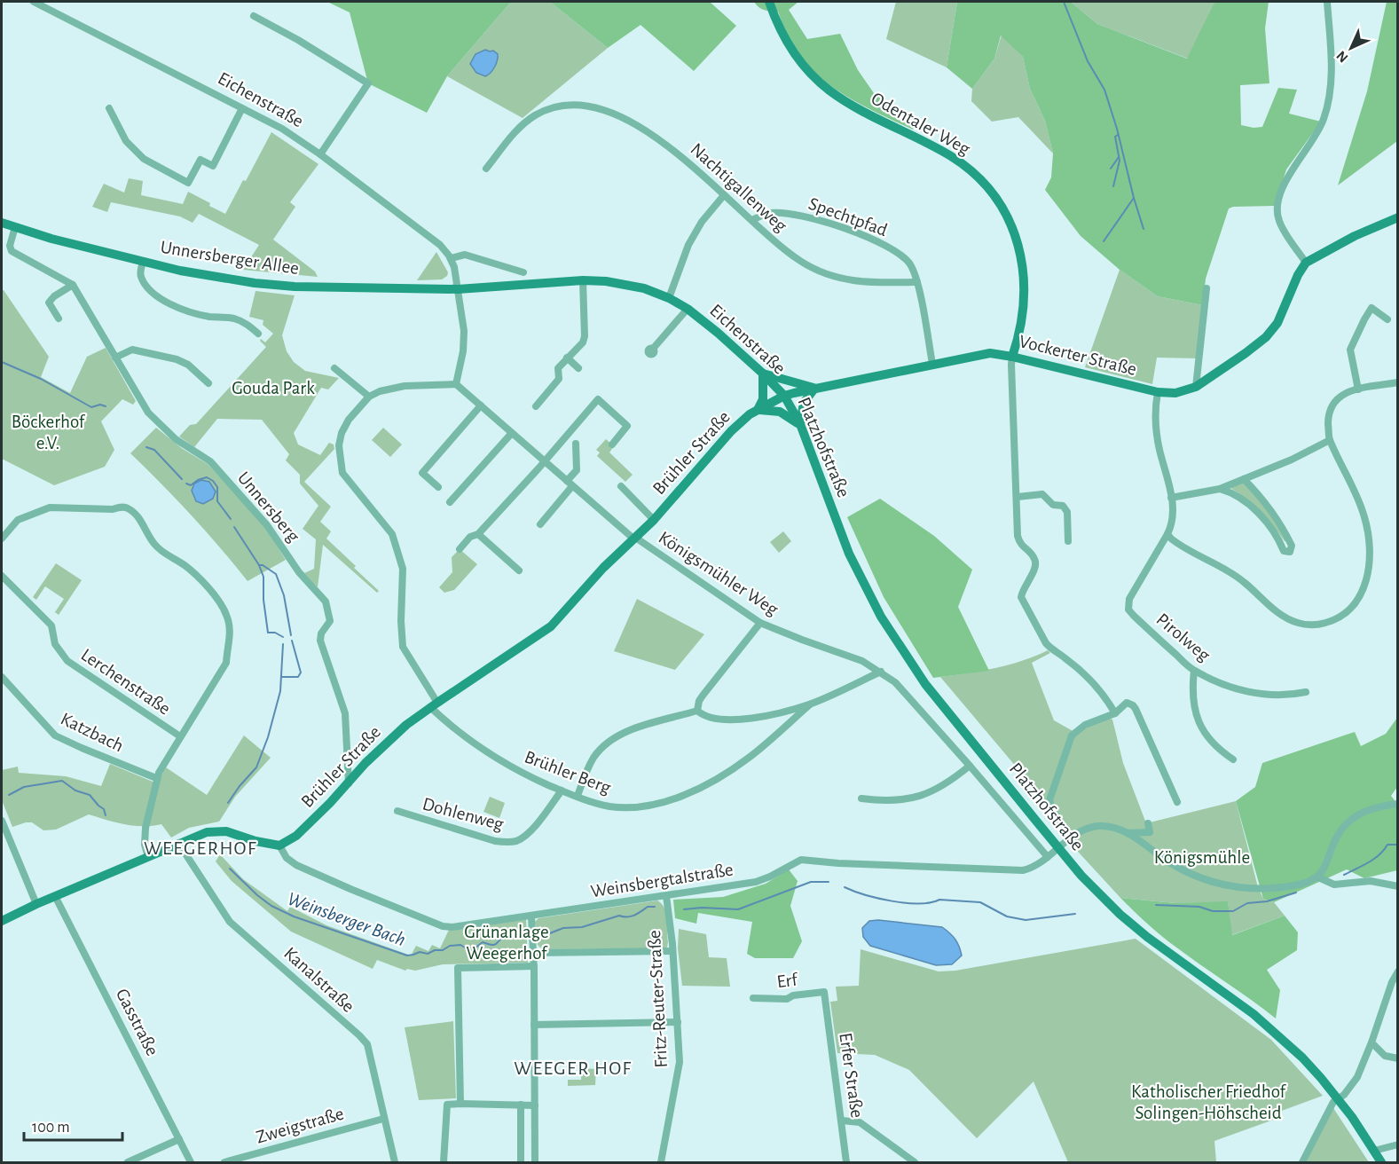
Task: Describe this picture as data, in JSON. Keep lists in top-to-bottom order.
{
  "streets": {
    "main road": [
      "Eichenstraße",
      "Odentaler Weg",
      "Unnersberger Allee",
      "Vockerter Straße",
      "Platzhofstraße",
      "Brühler Straße"
    ],
    "street": [
      "Nachtigallenweg",
      "Spechtpfad",
      "Unnersberg",
      "Königsmühler Weg",
      "Pirolweg",
      "Lerchenstraße",
      "Katzbach",
      "Brühler Berg",
      "Dohlenweg",
      "Weinsbergtalstraße",
      "Kanalstraße",
      "Erf",
      "Fritz-Reuter-Straße",
      "Gasstraße",
      "Erfer Straße",
      "Zweigstraße"
    ]
  },
  "crossings": [
    ["Eichenstraße", "Unnersberger Allee"],
    ["Eichenstraße", "Vockerter Straße"],
    ["Eichenstraße", "Platzhofstraße"],
    ["Eichenstraße", "Brühler Straße"],
    ["Odentaler Weg", "Vockerter Straße"],
    ["Nachtigallenweg", "Spechtpfad"],
    ["Vockerter Straße", "Platzhofstraße"],
    ["Vockerter Straße", "Brühler Straße"],
    ["Platzhofstraße", "Brühler Straße"],
    ["Platzhofstraße", "Weinsbergtalstraße"],
    ["Brühler Straße", "Unnersberg"],
    ["Brühler Straße", "Königsmühler Weg"],
    ["Brühler Straße", "Brühler Berg"],
    ["Brühler Straße", "Weinsbergtalstraße"],
    ["Königsmühler Weg", "Weinsbergtalstraße"],
    ["Brühler Berg", "Dohlenweg"],
    ["Weinsbergtalstraße", "Fritz-Reuter-Straße"],
    ["Kanalstraße", "Zweigstraße"],
    ["Erf", "Erfer Straße"]
  ],
  "districts": ["WEEGERHOF", "WEEGER HOF"],
  "water": ["Weinsberger Bach"],
  "parks": [
    "Gouda Park",
    "Böckerhof e.V.",
    "Königsmühle",
    "Grünanlage Weegerhof",
    "Katholischer Friedhof Solingen-Höhscheid"
  ],
  "scale_bar": "100 m",
  "north": "bottom left"
}
